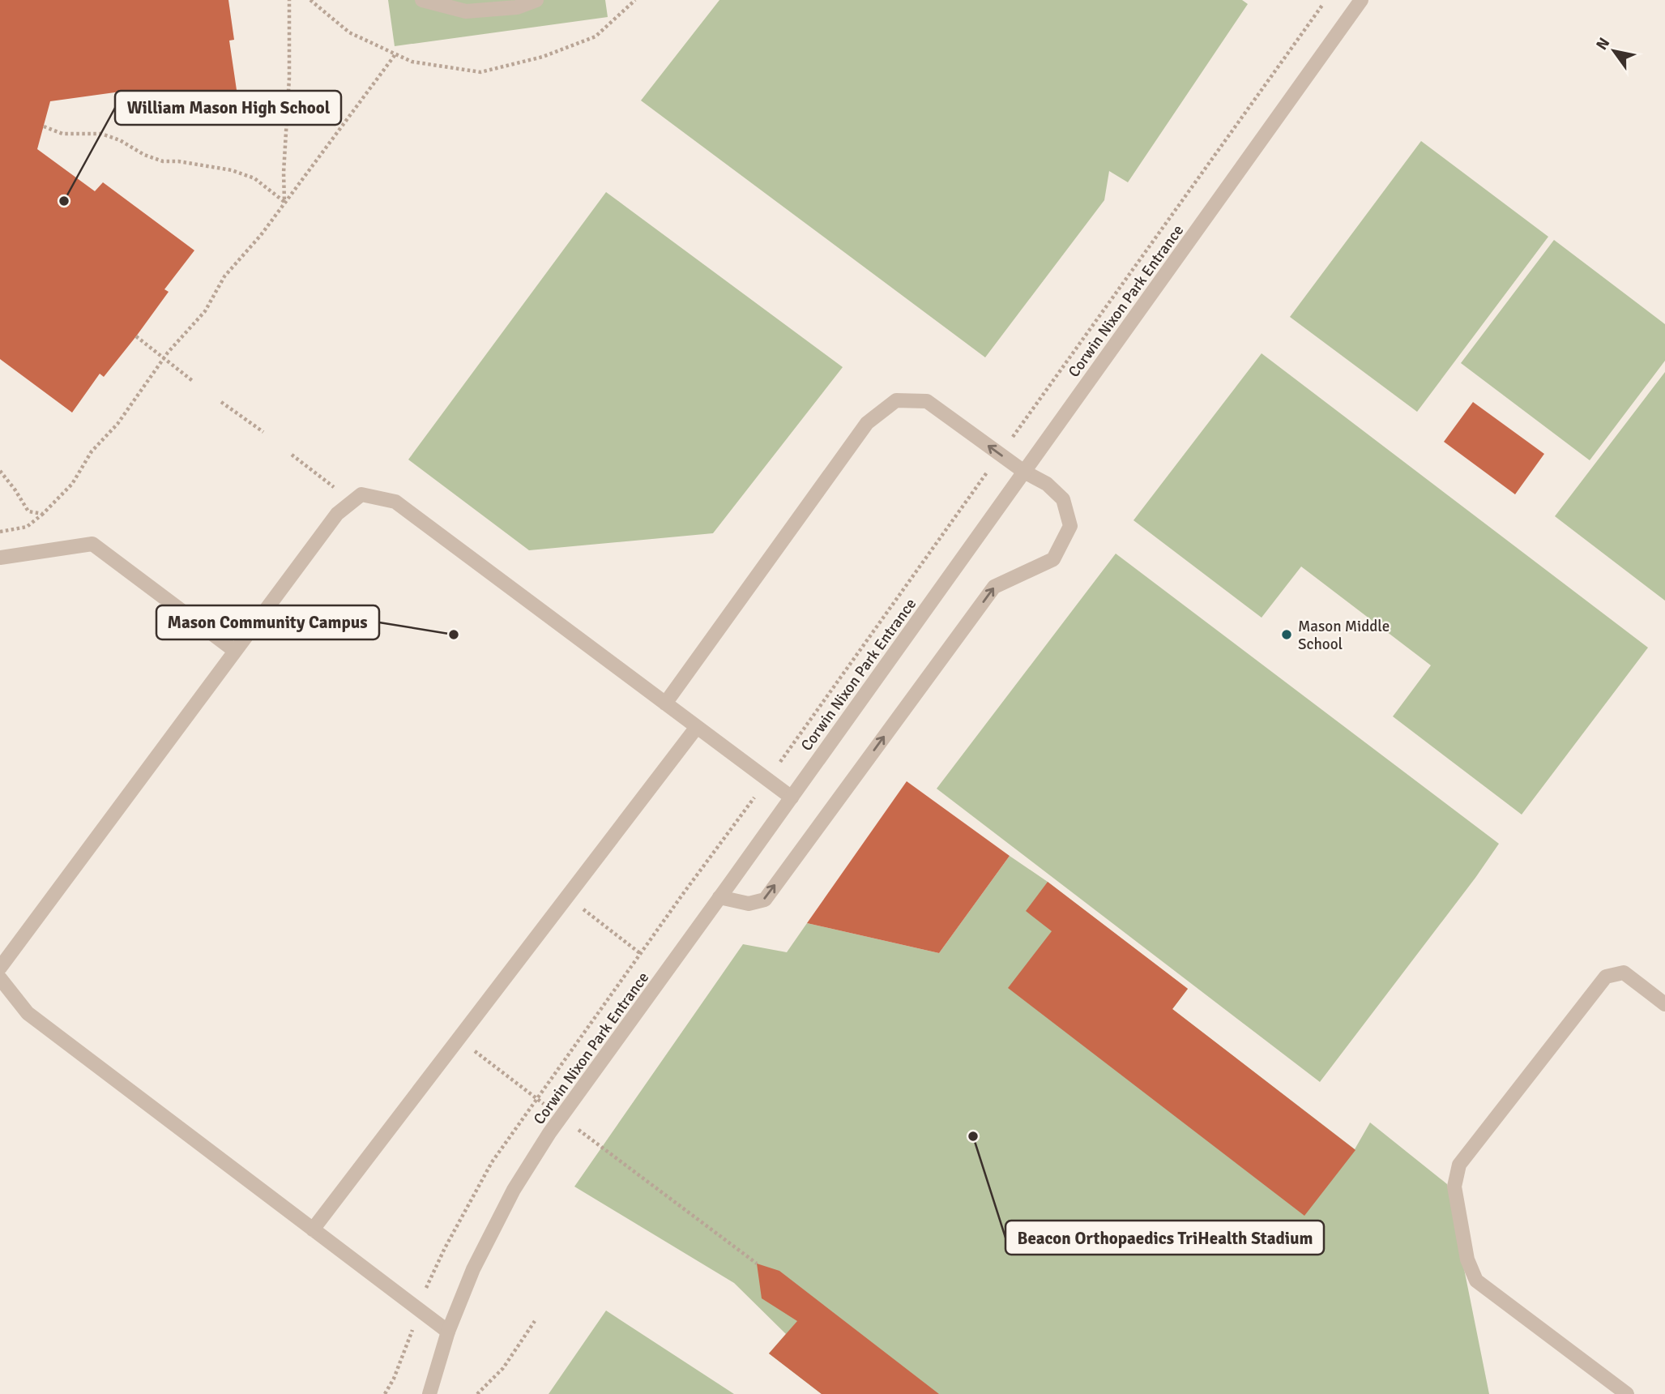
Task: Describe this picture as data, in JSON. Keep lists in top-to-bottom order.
{
  "streets": {
    "street": ["Corwin Nixon Park Entrance"]
  },
  "places": [
    "William Mason High School",
    "Mason Community Campus",
    "Mason Middle School",
    "Beacon Orthopaedics TriHealth Stadium"
  ],
  "north": "top left"
}
